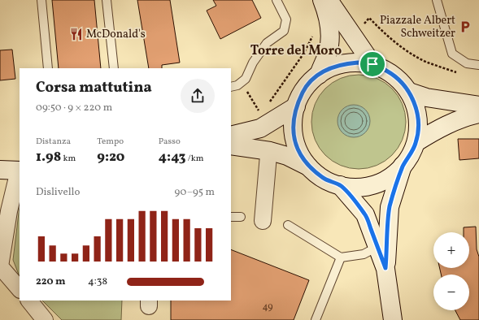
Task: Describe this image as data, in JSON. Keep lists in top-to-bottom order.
{
  "districts": ["Torre del Moro"],
  "places": {
    "parking": ["Piazzale Albert Schweitzer"],
    "restaurant": ["McDonald's"]
  },
  "house_numbers": ["49"],
  "page": {
    "heading": ["Corsa mattutina", "09:50 · 9 × 220 m"],
    "stats": [
      ["Distanza", "1.98 km"],
      ["Tempo", "9:20"],
      ["Passo", "4:43 /km"]
    ],
    "chart": ["Dislivello", "90–95 m"],
    "map_buttons": ["+", "−"],
    "list": [
      {
        "name": "220 m",
        "note": "4:38"
      }
    ]
  }
}
